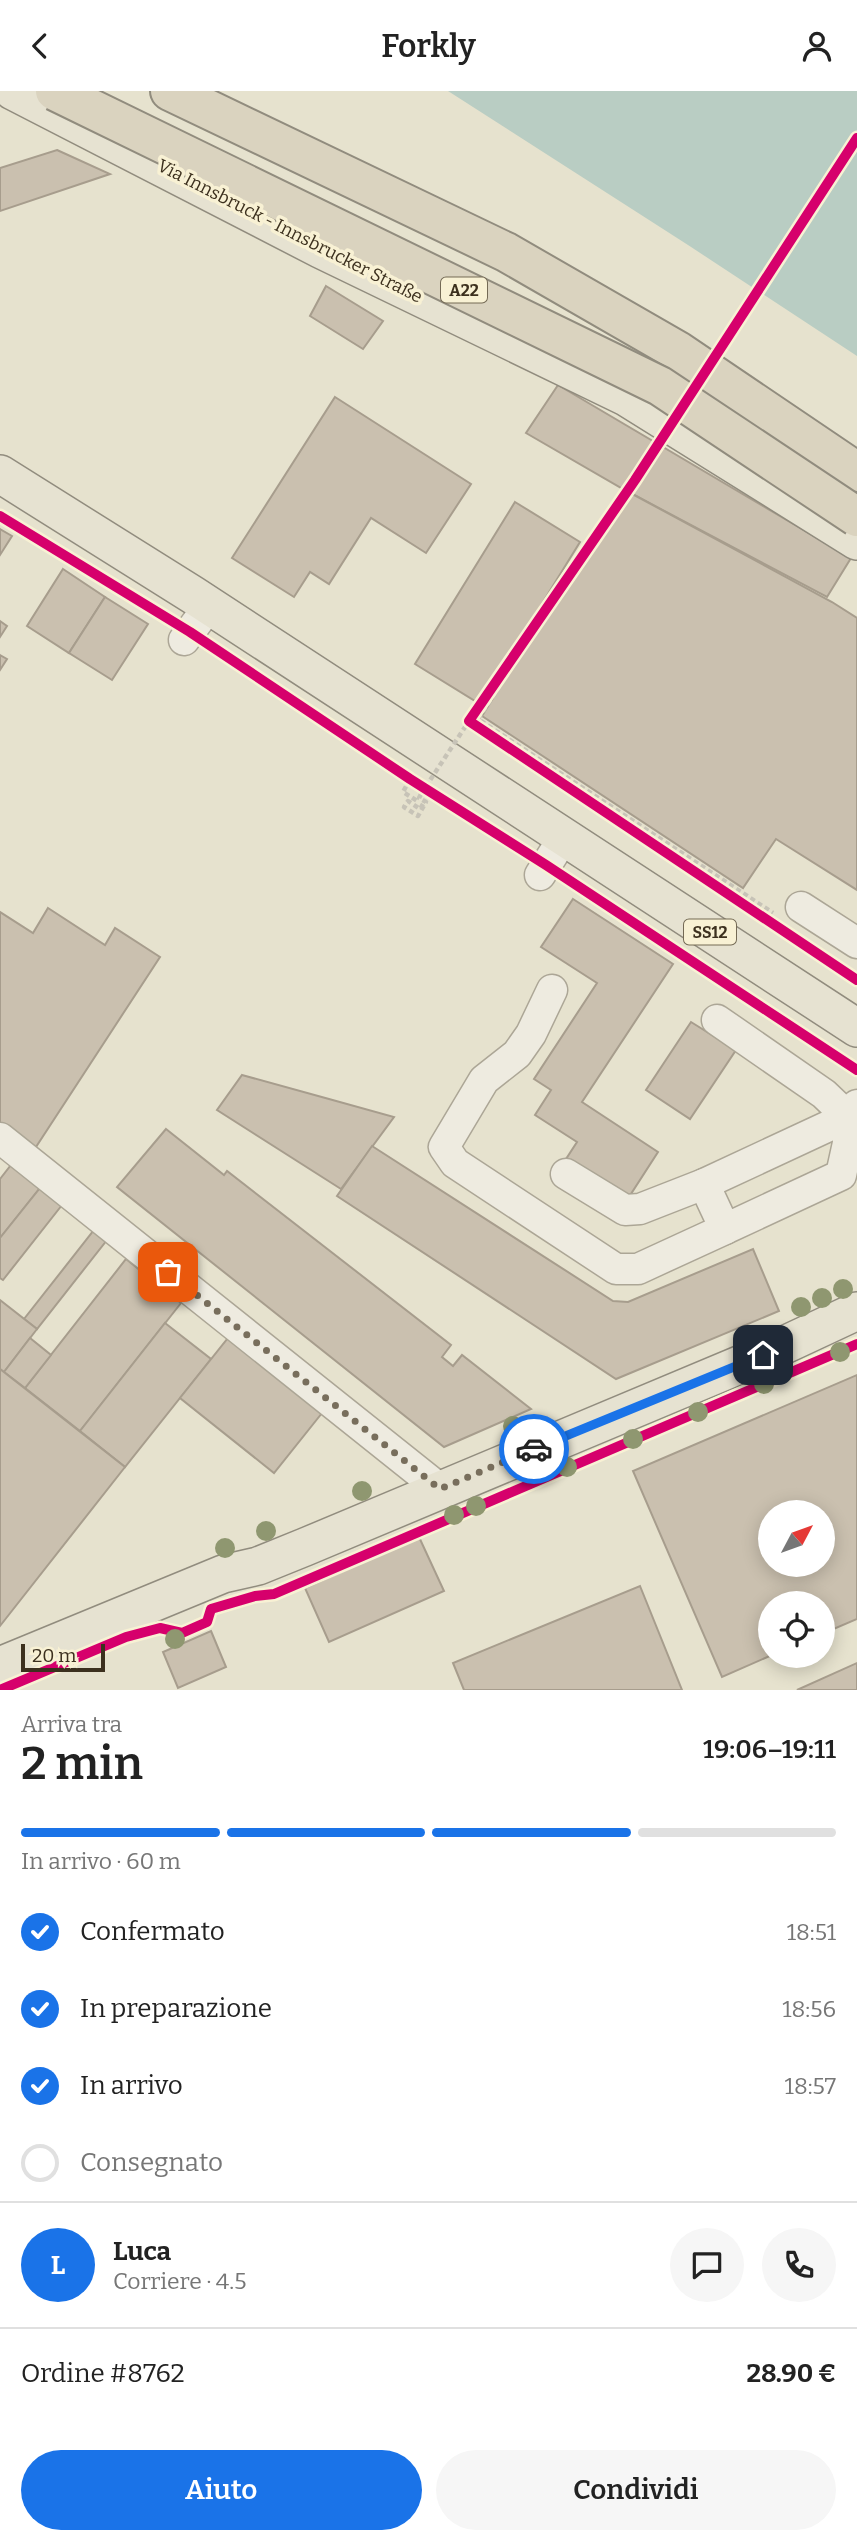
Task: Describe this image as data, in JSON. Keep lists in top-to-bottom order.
{
  "streets": {
    "highway": ["A22"],
    "main road": ["Via Innsbruck - Innsbrucker Straße", "SS12"]
  },
  "scale_bar": "20 m",
  "north": "top right",
  "page": {
    "header": "Forkly",
    "scale": "20 m",
    "heading": ["2 min", "Arriva tra", "19:06–19:11"],
    "panel": [
      "Luca",
      "Corriere · 4.5",
      "Ordine #8762",
      "28.90 €"
    ],
    "bar": "In arrivo · 60 m",
    "list": [
      ["Confermato", "18:51"],
      ["In preparazione", "18:56"],
      ["In arrivo", "18:57"],
      "Consegnato"
    ],
    "round": "L",
    "buttons": ["Aiuto", "Condividi"]
  }
}
